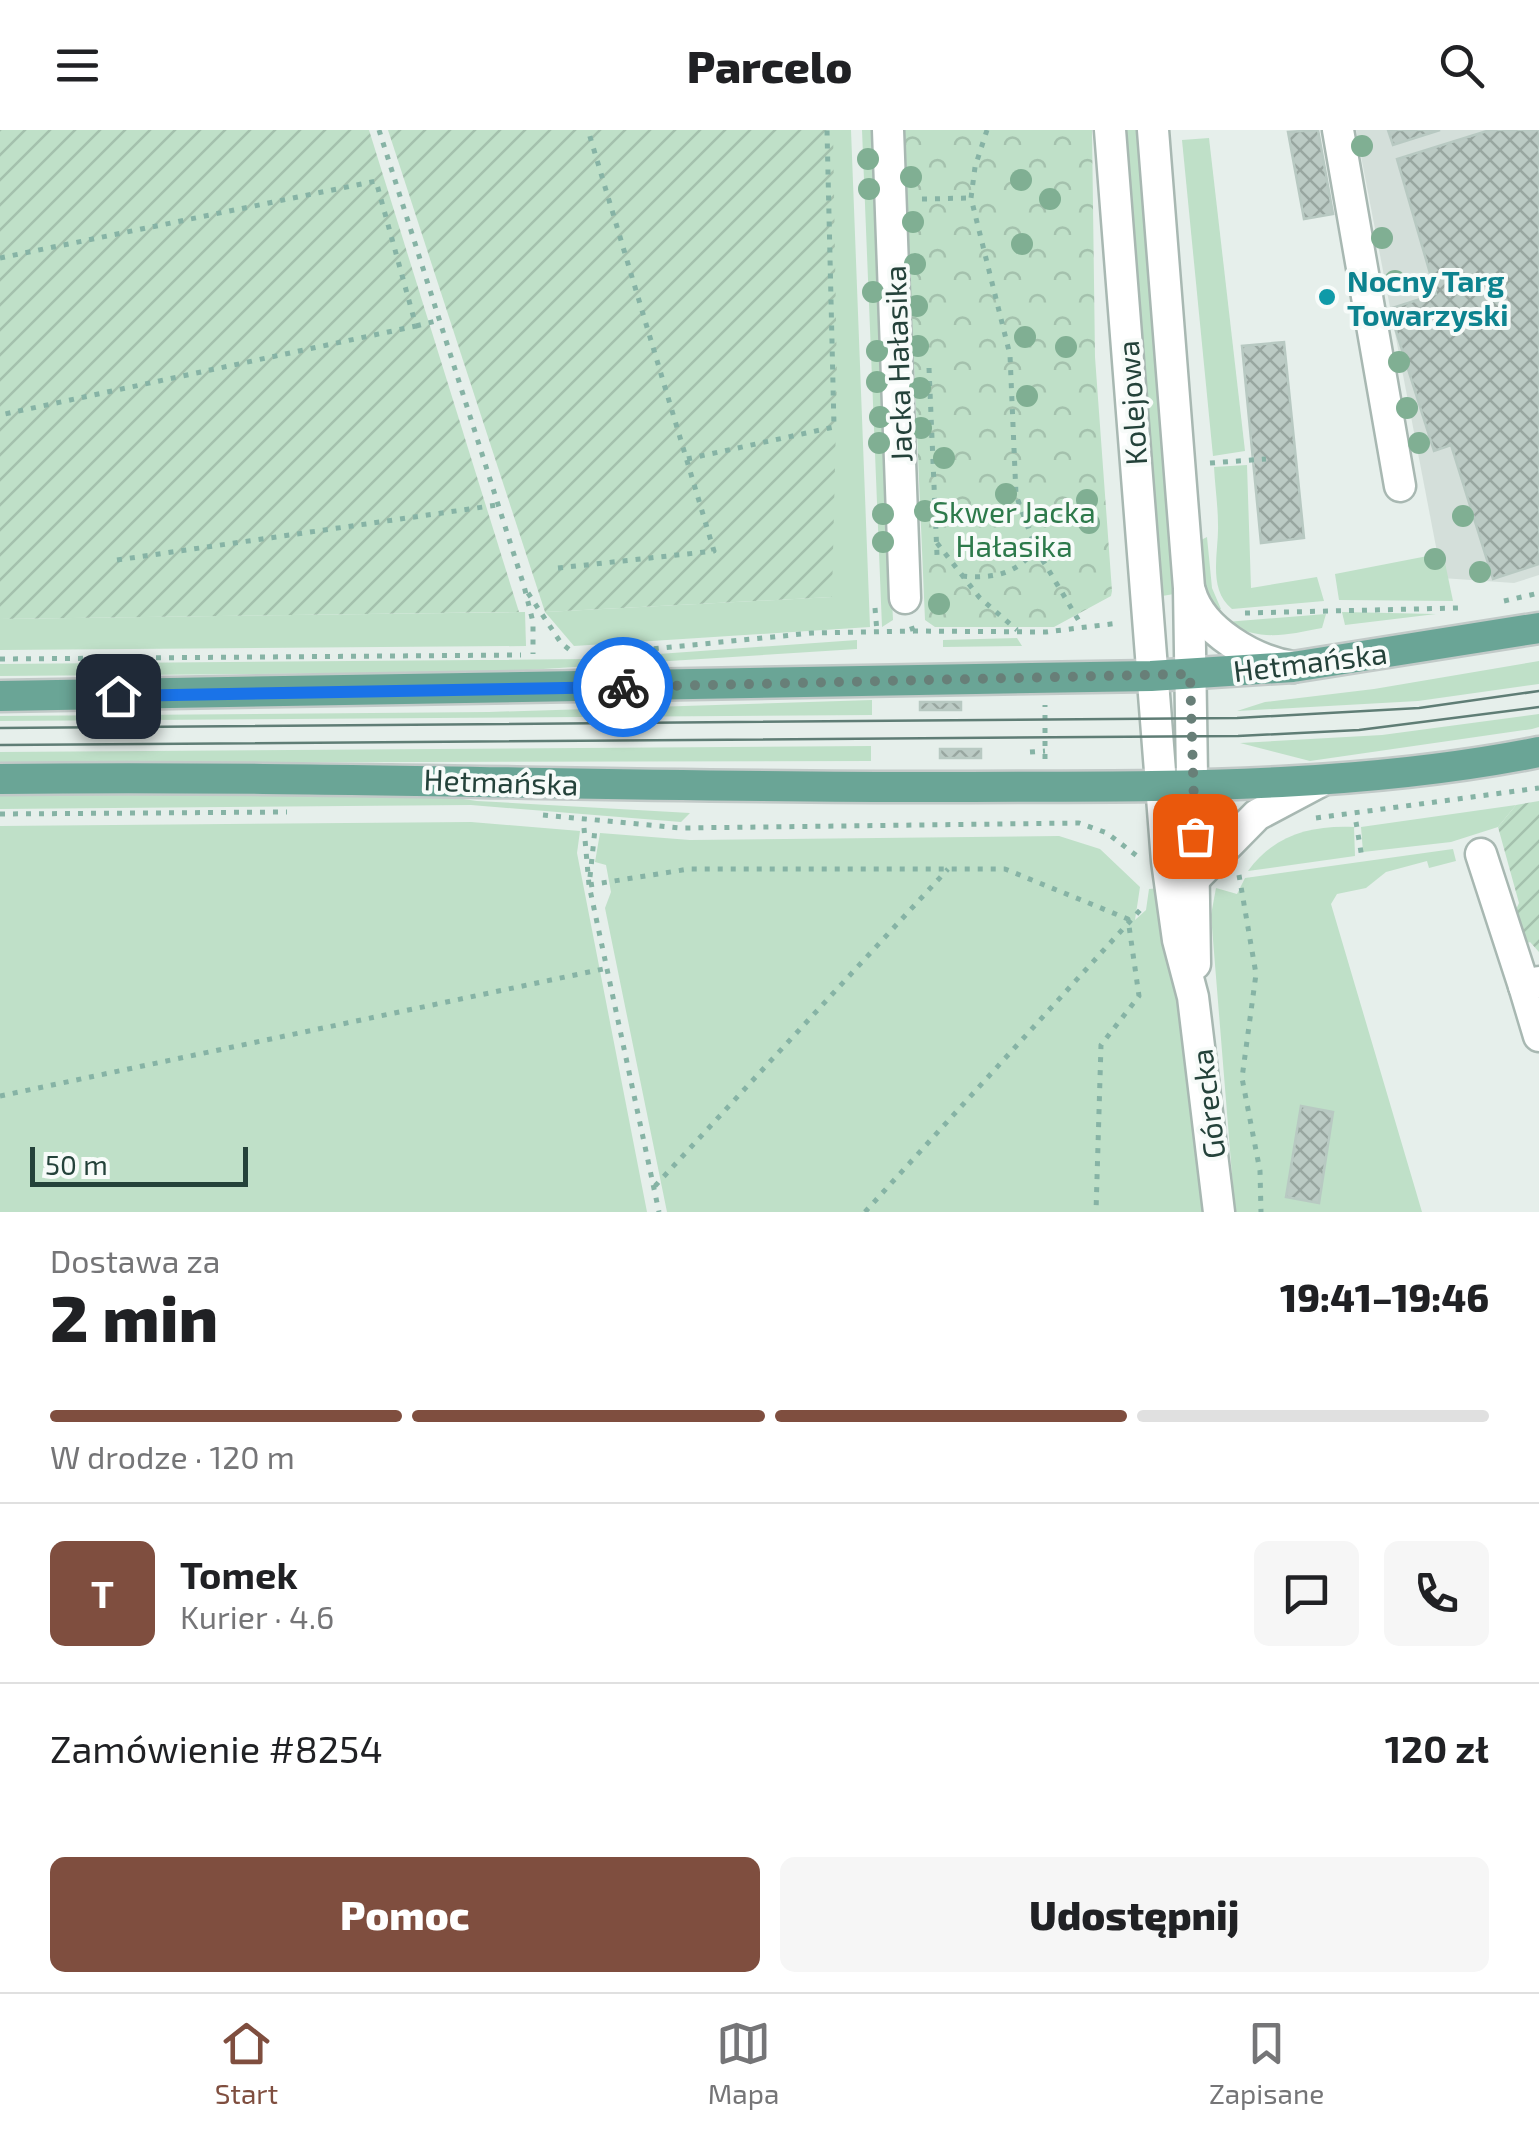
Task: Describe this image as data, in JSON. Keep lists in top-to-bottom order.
{
  "streets": {
    "main road": ["Hetmańska"],
    "street": ["Jacka Hałasika", "Kolejowa", "Górecka"]
  },
  "crossings": [
    ["Kolejowa", "Hetmańska"],
    ["Kolejowa", "Górecka"],
    ["Hetmańska", "Górecka"]
  ],
  "parks": ["Skwer Jacka Hałasika"],
  "places": ["Nocny Targ Towarzyski"],
  "scale_bar": "50 m",
  "page": {
    "header": "Parcelo",
    "scale": "50 m",
    "heading": ["2 min", "Dostawa za", "19:41–19:46"],
    "panel": [
      "Tomek",
      "Kurier · 4.6",
      "Zamówienie #8254",
      "120 zł"
    ],
    "bar": "W drodze · 120 m",
    "round": "T",
    "buttons": ["Pomoc", "Udostępnij"],
    "tabs": ["Start", "Mapa", "Zapisane"]
  }
}
